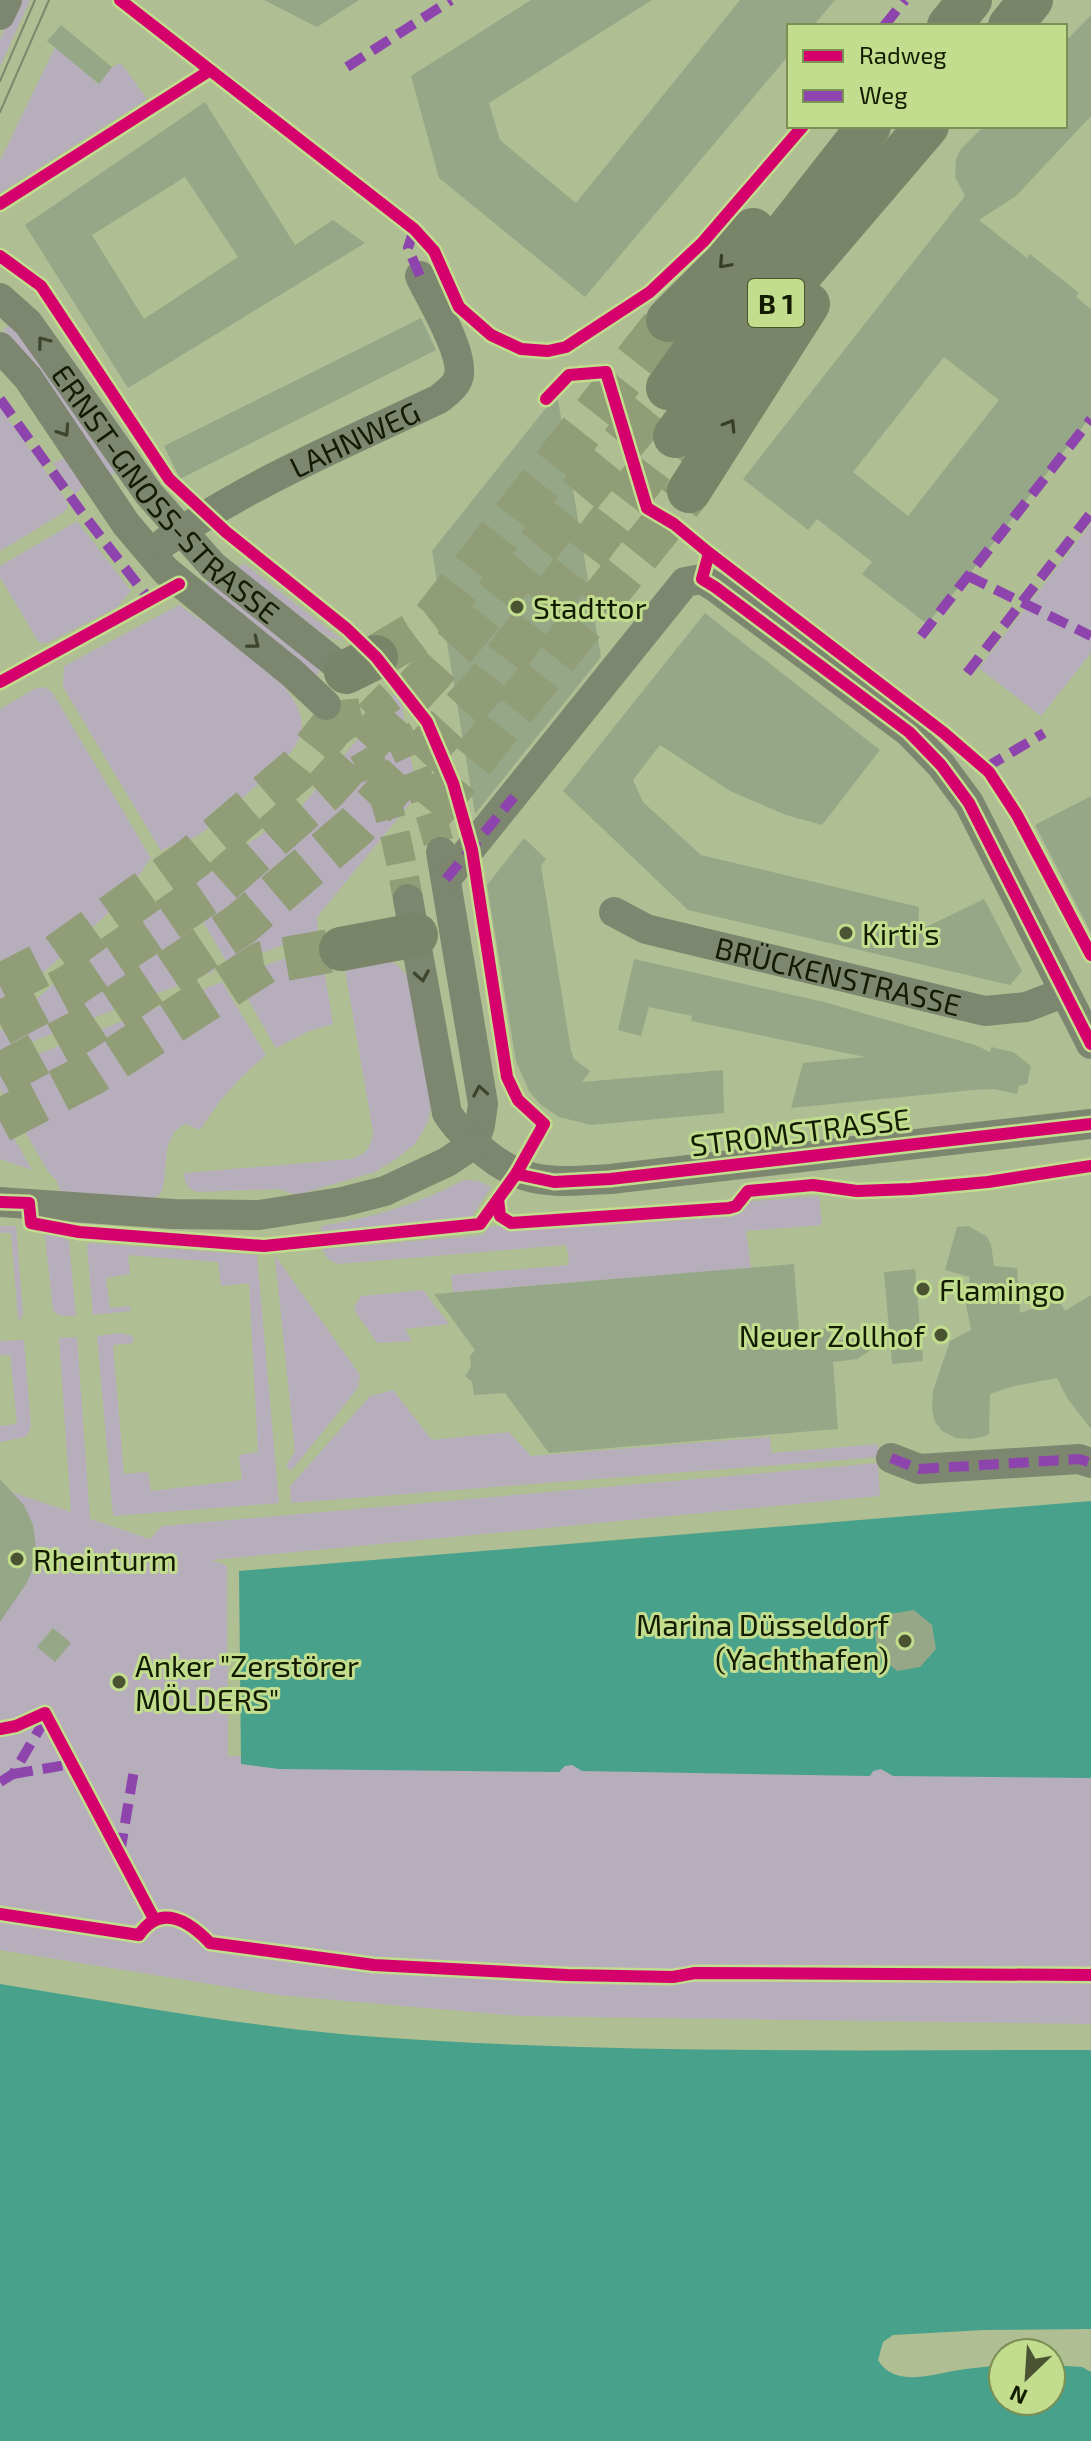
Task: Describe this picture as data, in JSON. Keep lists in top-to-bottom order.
{
  "streets": {
    "highway": ["B 1"],
    "street": [
      "LAHNWEG",
      "ERNST-GNOSS-STRASSE",
      "BRÜCKENSTRASSE",
      "STROMSTRASSE"
    ]
  },
  "crossings": [
    ["LAHNWEG", "ERNST-GNOSS-STRASSE"]
  ],
  "places": [
    "Stadttor",
    "Kirti's",
    "Flamingo",
    "Neuer Zollhof",
    "Rheinturm",
    "Marina Düsseldorf (Yachthafen)",
    "Anker \"Zerstörer MÖLDERS\""
  ],
  "legend": ["Radweg", "Weg"],
  "north": "bottom left"
}
